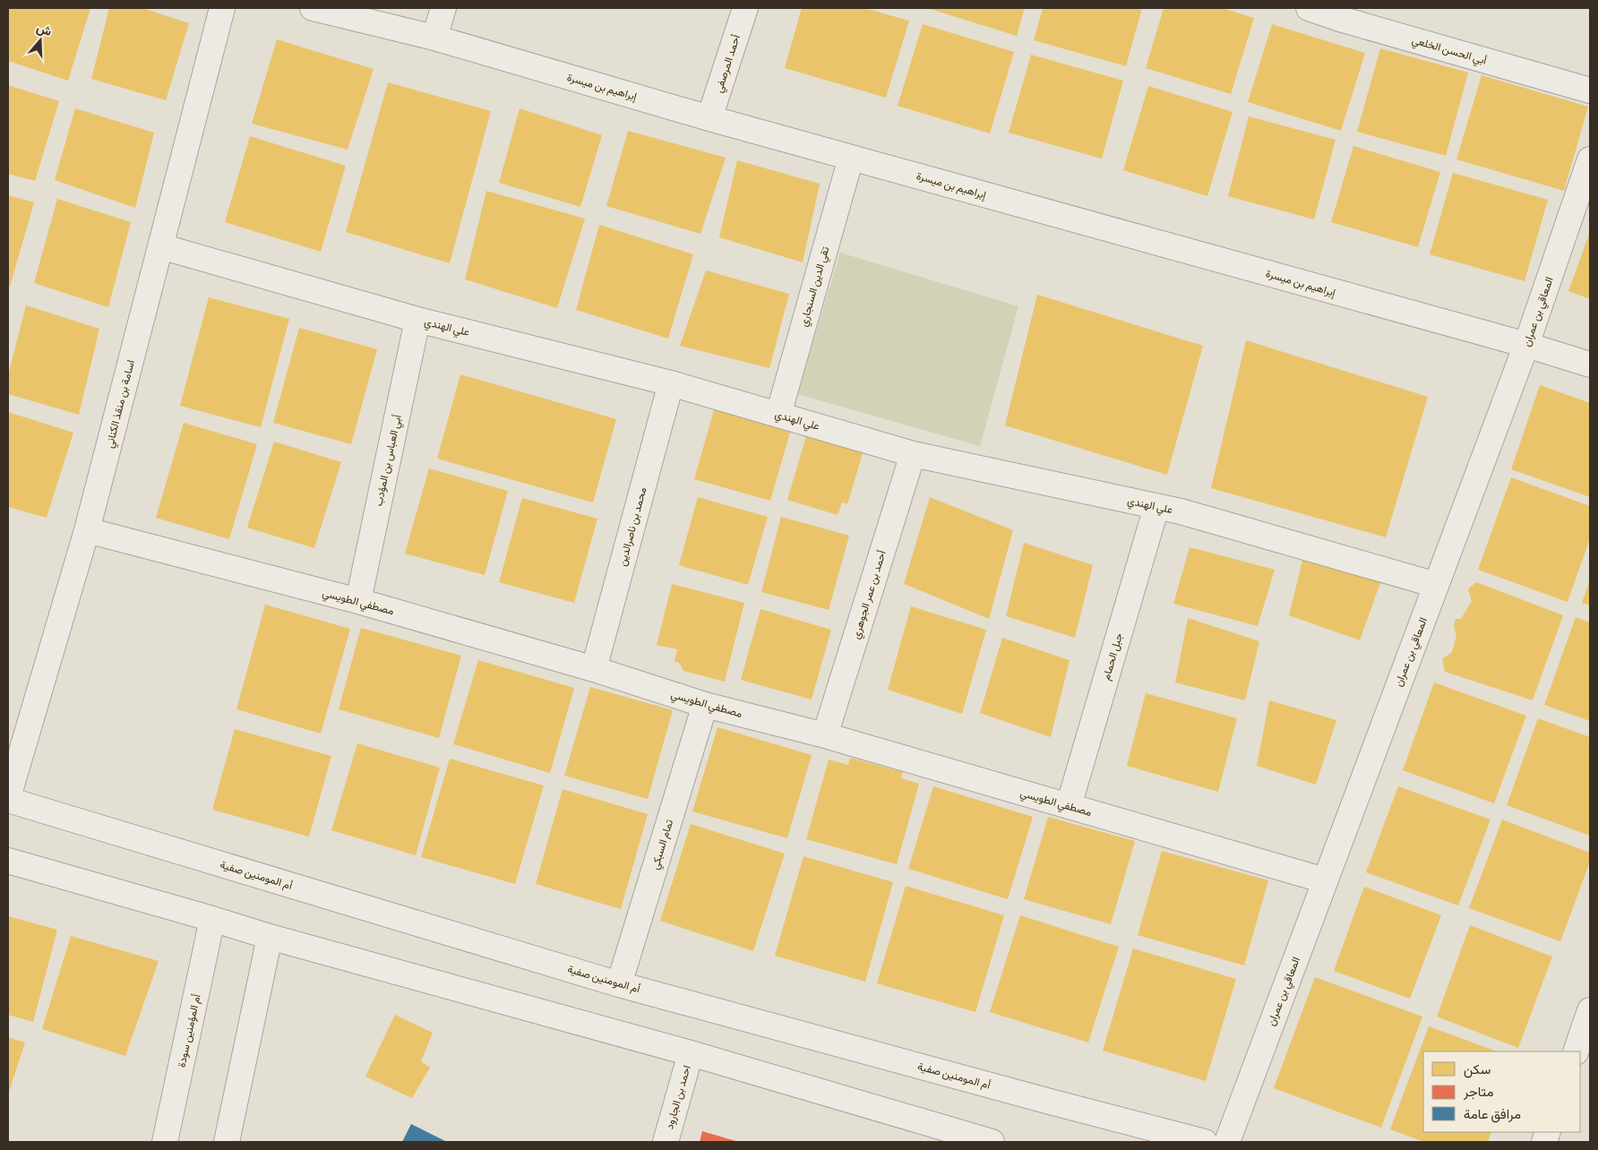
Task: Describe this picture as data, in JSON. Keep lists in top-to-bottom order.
{
  "streets": {
    "street": [
      "أبي الحسن الخلعي",
      "أحمد المرصفي",
      "إبراهيم بن ميسرة",
      "تقي الدين السنجاري",
      "المعاقي بن عمران",
      "علي الهندي",
      "اسامة بن منقذ الكناني",
      "أبي العباس بن المؤدب",
      "محمد بن ناصرالدين",
      "أحمد بن عمر الجوهري",
      "مصطفي الطويسي",
      "جبل الحمام",
      "تمام السبكي",
      "أم المومنين صفية",
      "أم المؤمنين سودة",
      "احمد بن الجارود"
    ]
  },
  "crossings": [
    ["أحمد المرصفي", "إبراهيم بن ميسرة"],
    ["إبراهيم بن ميسرة", "تقي الدين السنجاري"],
    ["إبراهيم بن ميسرة", "المعاقي بن عمران"],
    ["تقي الدين السنجاري", "علي الهندي"],
    ["المعاقي بن عمران", "علي الهندي"],
    ["المعاقي بن عمران", "مصطفي الطويسي"],
    ["علي الهندي", "اسامة بن منقذ الكناني"],
    ["علي الهندي", "أبي العباس بن المؤدب"],
    ["علي الهندي", "محمد بن ناصرالدين"],
    ["علي الهندي", "أحمد بن عمر الجوهري"],
    ["علي الهندي", "جبل الحمام"],
    ["اسامة بن منقذ الكناني", "مصطفي الطويسي"],
    ["اسامة بن منقذ الكناني", "أم المومنين صفية"],
    ["أبي العباس بن المؤدب", "مصطفي الطويسي"],
    ["محمد بن ناصرالدين", "مصطفي الطويسي"],
    ["أحمد بن عمر الجوهري", "مصطفي الطويسي"],
    ["مصطفي الطويسي", "جبل الحمام"],
    ["مصطفي الطويسي", "تمام السبكي"],
    ["تمام السبكي", "أم المومنين صفية"]
  ],
  "legend": ["سكن", "متاجر", "مرافق عامة"],
  "north": "top"
}
